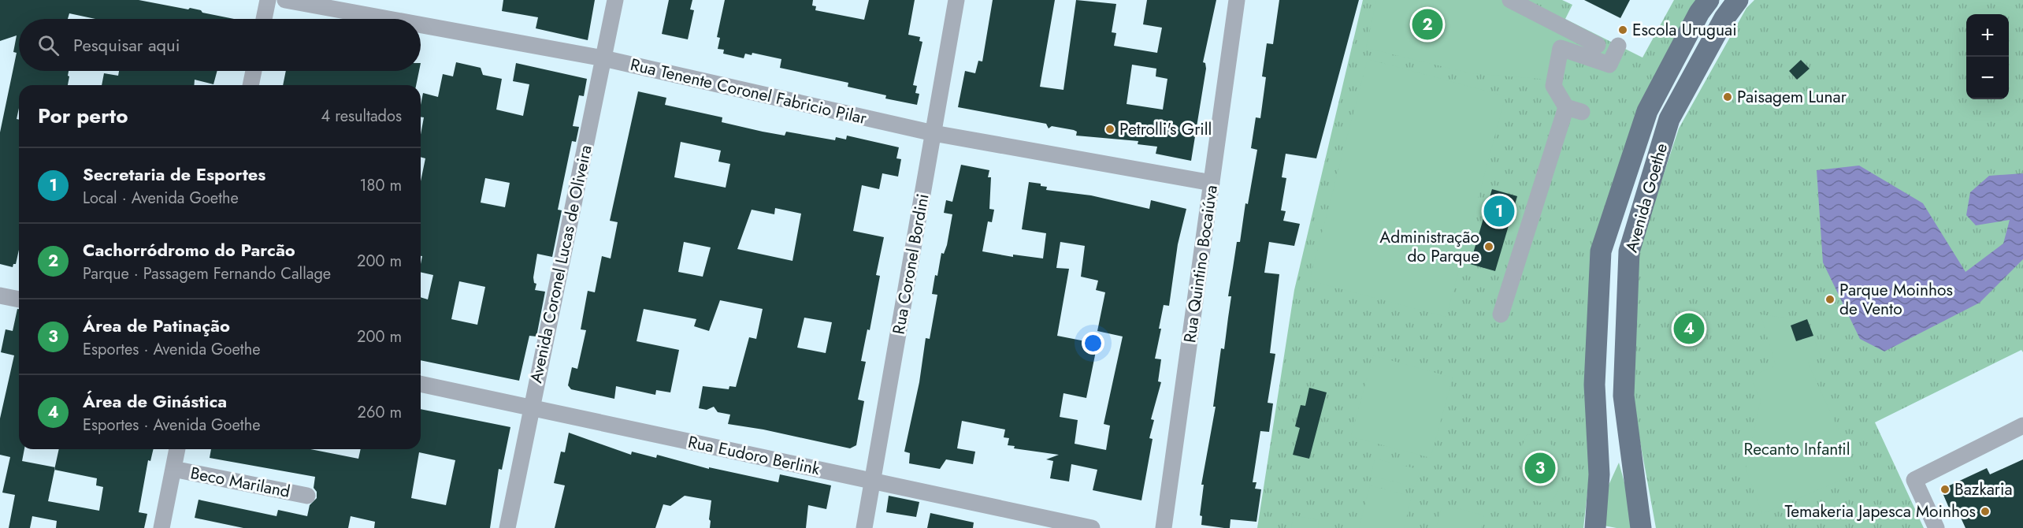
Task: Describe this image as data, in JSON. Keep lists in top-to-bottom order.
{
  "streets": {
    "main road": ["Avenida Goethe"],
    "street": [
      "Rua Tenente Coronel Fabricio Pilar",
      "Avenida Coronel Lucas de Oliveira",
      "Rua Coronel Bordini",
      "Rua Quintino Bocaiúva",
      "Rua Eudoro Berlink",
      "Beco Mariland"
    ]
  },
  "crossings": [
    ["Rua Tenente Coronel Fabricio Pilar", "Avenida Coronel Lucas de Oliveira"],
    ["Rua Tenente Coronel Fabricio Pilar", "Rua Coronel Bordini"],
    ["Rua Tenente Coronel Fabricio Pilar", "Rua Quintino Bocaiúva"],
    ["Avenida Coronel Lucas de Oliveira", "Rua Eudoro Berlink"],
    ["Rua Coronel Bordini", "Rua Eudoro Berlink"]
  ],
  "parks": ["Recanto Infantil"],
  "places": [
    "Escola Uruguai",
    "Paisagem Lunar",
    "Petrolli's Grill",
    "Administração do Parque",
    "Parque Moinhos de Vento",
    "Bazkaria",
    "Temakeria Japesca Moinhos"
  ],
  "page": {
    "pins": [
      "2",
      "1",
      "4",
      "3"
    ],
    "map_buttons": ["+", "−"],
    "search": "Pesquisar aqui",
    "heading": ["Por perto", "4 resultados"],
    "list": [
      {
        "mark": "1",
        "name": "Secretaria de Esportes",
        "note": "Local · Avenida Goethe",
        "value": "180 m"
      },
      {
        "mark": "2",
        "name": "Cachorródromo do Parcão",
        "note": "Parque · Passagem Fernando Callage",
        "value": "200 m"
      },
      {
        "mark": "3",
        "name": "Área de Patinação",
        "note": "Esportes · Avenida Goethe",
        "value": "200 m"
      },
      {
        "mark": "4",
        "name": "Área de Ginástica",
        "note": "Esportes · Avenida Goethe",
        "value": "260 m"
      }
    ]
  }
}
